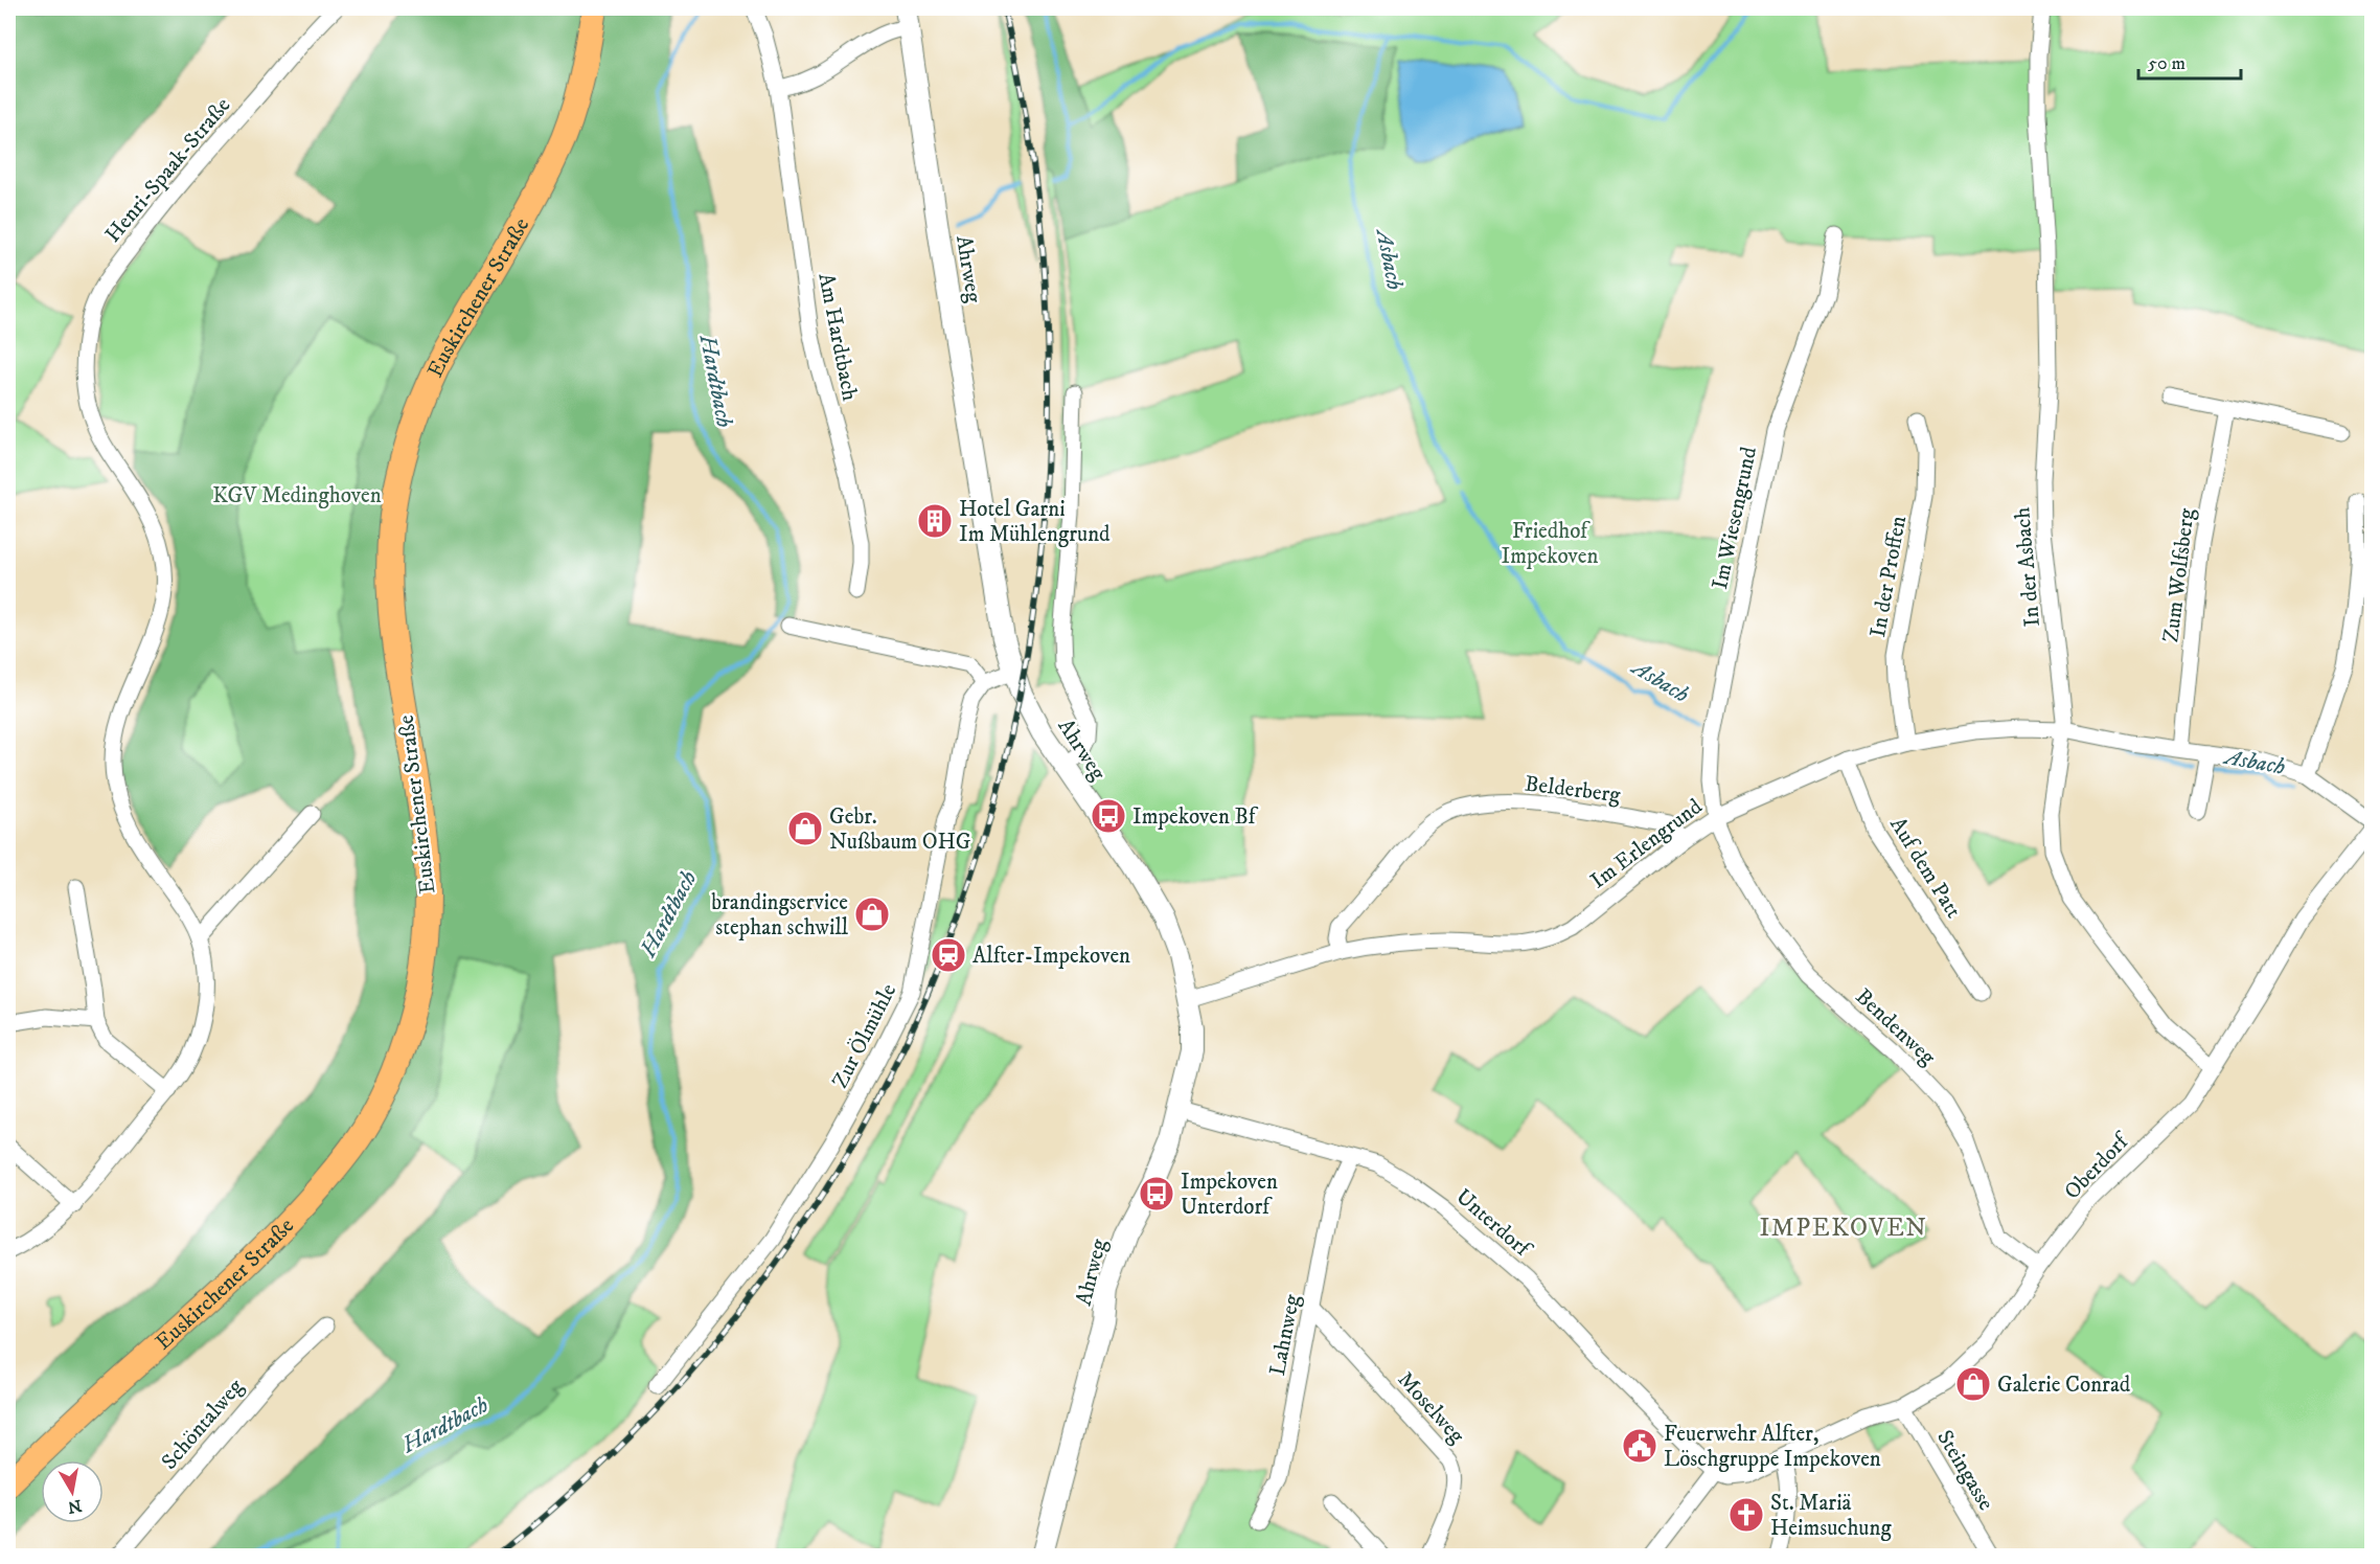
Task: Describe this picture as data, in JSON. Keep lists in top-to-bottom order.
{
  "streets": {
    "main road": ["Euskirchener Straße"],
    "street": [
      "Henri-Spaak-Straße",
      "Ahrweg",
      "Am Hardtbach",
      "Im Wiesengrund",
      "In der Asbach",
      "Zum Wolfsberg",
      "In der Proffen",
      "Belderberg",
      "Im Erlengrund",
      "Auf dem Patt",
      "Bendenweg",
      "Zur Ölmühle",
      "Oberdorf",
      "Unterdorf",
      "Lahnweg",
      "Moselweg",
      "Schöntalweg",
      "Steingasse"
    ]
  },
  "crossings": [
    ["Ahrweg", "Im Erlengrund"],
    ["Ahrweg", "Unterdorf"],
    ["Im Wiesengrund", "Im Erlengrund"],
    ["Im Wiesengrund", "Bendenweg"],
    ["In der Asbach", "Im Erlengrund"],
    ["In der Asbach", "Oberdorf"],
    ["Zum Wolfsberg", "Im Erlengrund"],
    ["In der Proffen", "Im Erlengrund"],
    ["Belderberg", "Im Erlengrund"],
    ["Im Erlengrund", "Auf dem Patt"],
    ["Im Erlengrund", "Bendenweg"],
    ["Bendenweg", "Oberdorf"],
    ["Oberdorf", "Unterdorf"],
    ["Oberdorf", "Steingasse"],
    ["Unterdorf", "Lahnweg"],
    ["Lahnweg", "Moselweg"]
  ],
  "districts": ["IMPEKOVEN"],
  "water": ["Asbach", "Hardtbach"],
  "parks": ["KGV Medinghoven", "Friedhof Impekoven"],
  "places": {
    "building": ["Hotel Garni Im Mühlengrund"],
    "bus stop": ["Impekoven Bf", "Impekoven Unterdorf"],
    "shop": ["Gebr. Nußbaum OHG", "brandingservice stephan schwill", "Galerie Conrad"],
    "station": ["Alfter-Impekoven"],
    "public building": ["Feuerwehr Alfter, Löschgruppe Impekoven"],
    "church": ["St. Mariä Heimsuchung"]
  },
  "scale_bar": "50 m",
  "north": "bottom"
}
